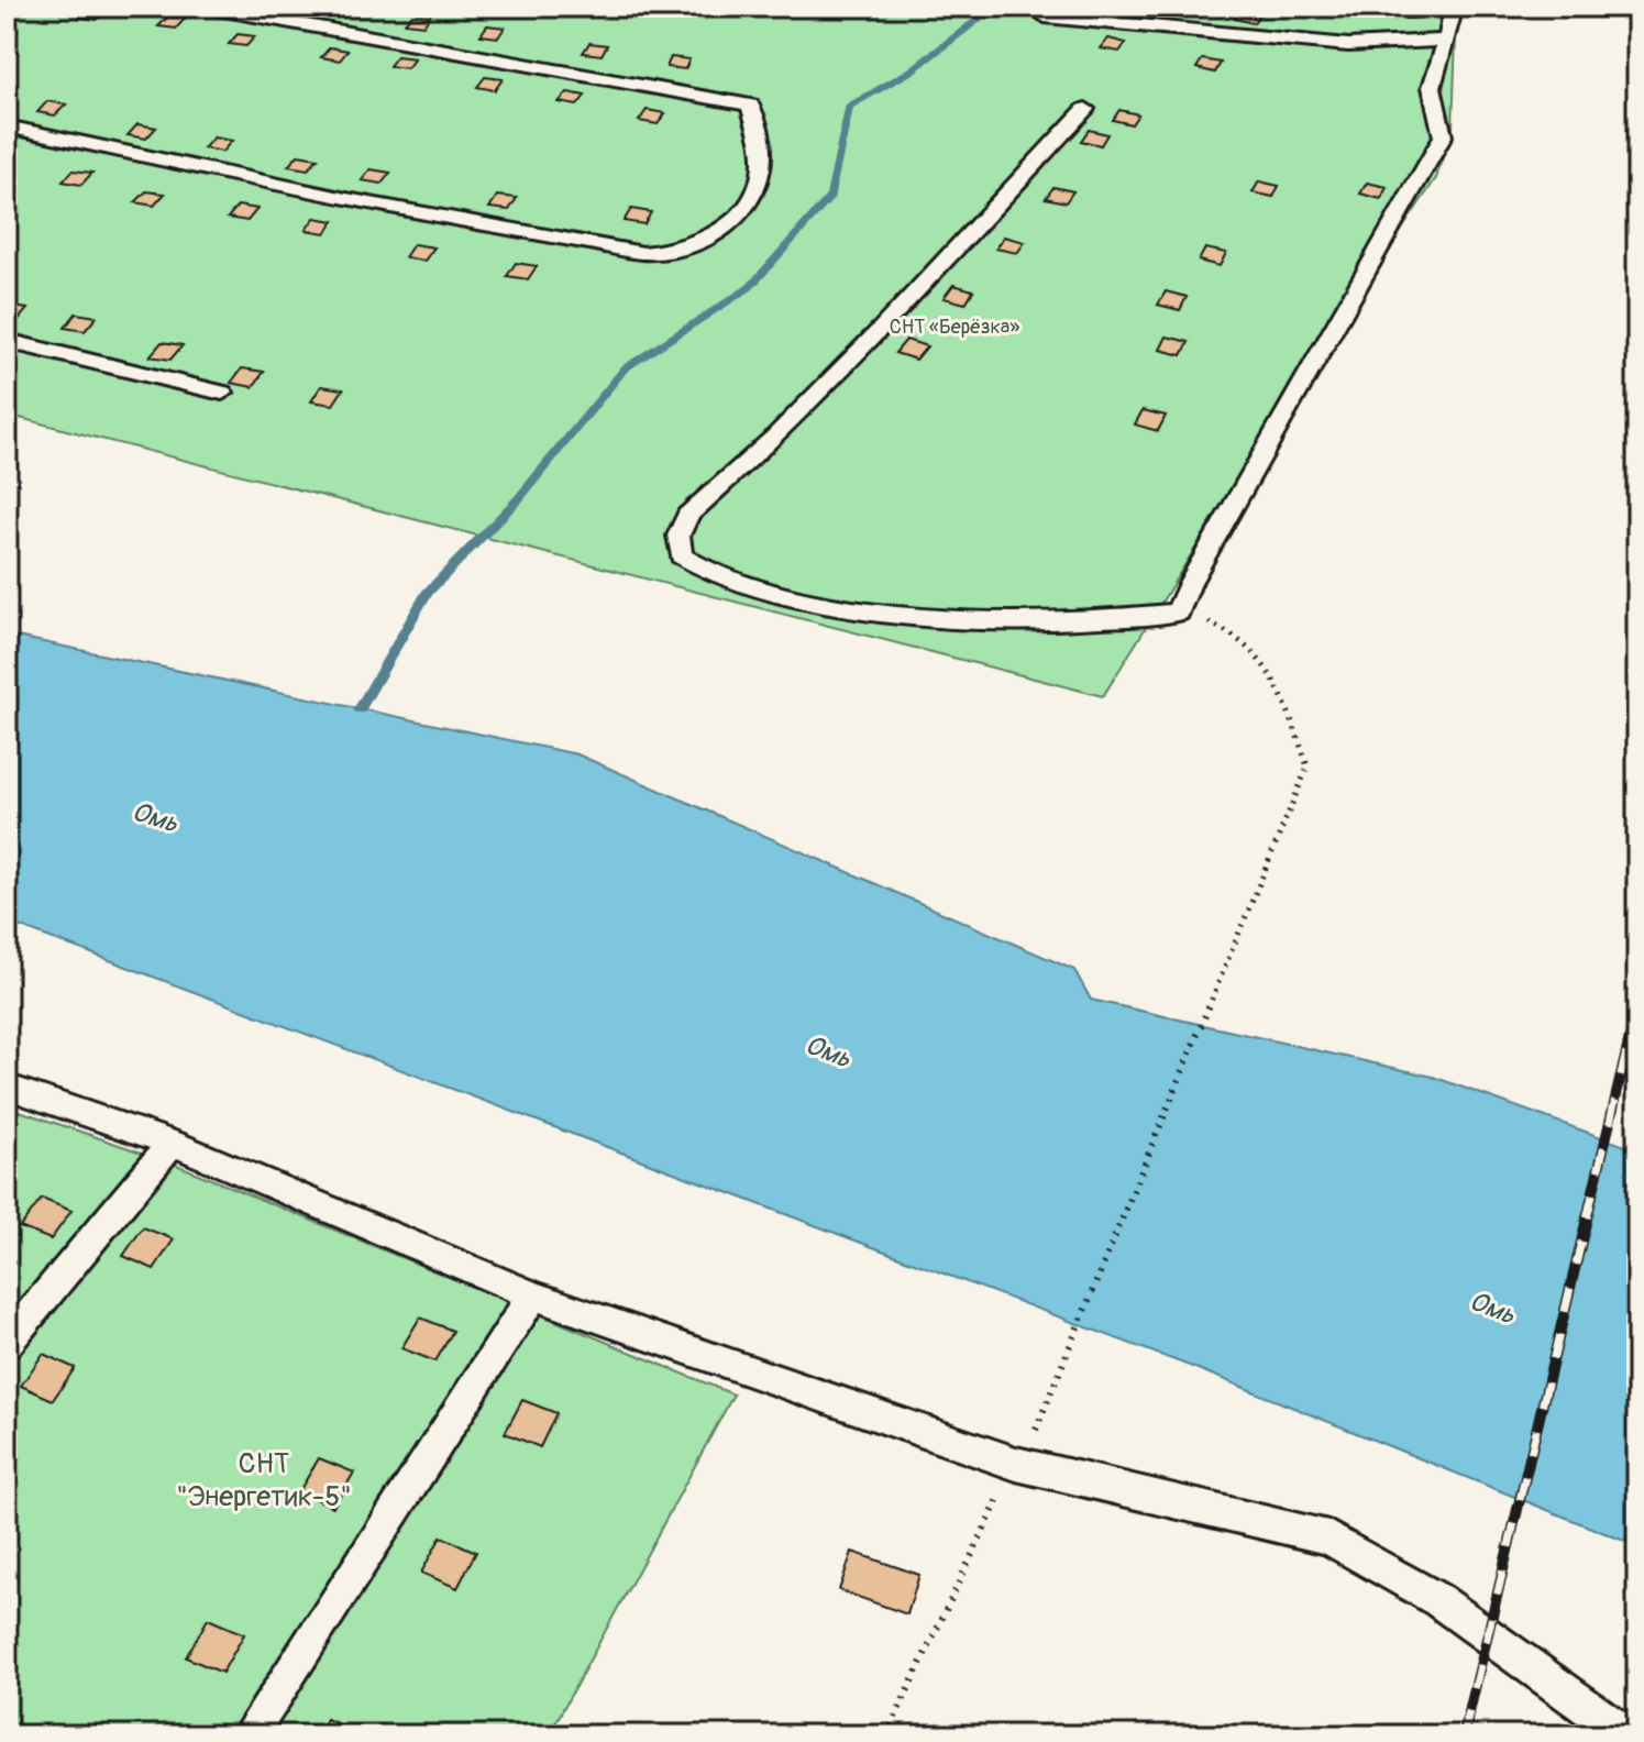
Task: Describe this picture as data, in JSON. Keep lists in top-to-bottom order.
{
  "water": ["Омь"],
  "parks": ["СНТ «Берёзка»", "СНТ \"Энергетик-5\""]
}
